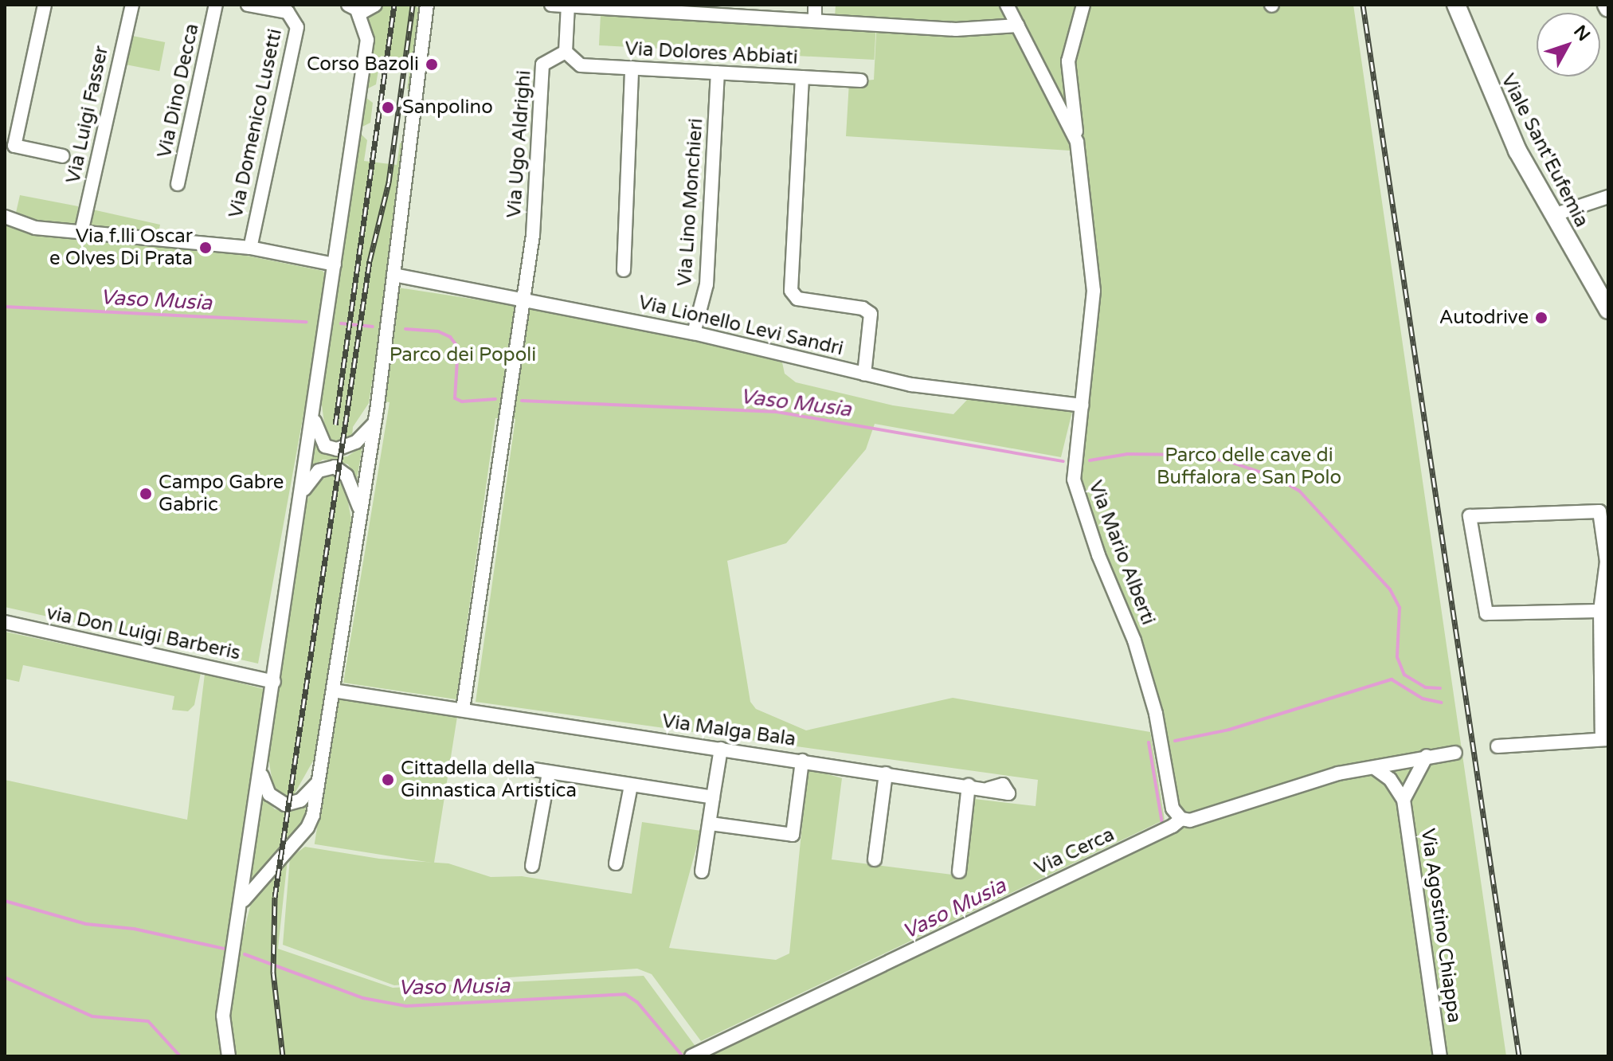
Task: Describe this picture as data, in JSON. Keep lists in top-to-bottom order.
{
  "streets": {
    "main road": ["Viale Sant'Eufemia"],
    "street": [
      "Via Dolores Abbiati",
      "Via Dino Decca",
      "Via Luigi Fasser",
      "Via Domenico Lusetti",
      "Via Ugo Aldrighi",
      "Via Lino Monchieri",
      "Via Lionello Levi Sandri",
      "Via Mario Alberti",
      "via Don Luigi Barberis",
      "Via Malga Bala",
      "Via Cerca",
      "Via Agostino Chiappa"
    ]
  },
  "crossings": [
    ["Via Dolores Abbiati", "Via Ugo Aldrighi"],
    ["Via Dolores Abbiati", "Via Lino Monchieri"],
    ["Via Ugo Aldrighi", "Via Lionello Levi Sandri"],
    ["Via Lino Monchieri", "Via Lionello Levi Sandri"],
    ["Via Lionello Levi Sandri", "Via Mario Alberti"],
    ["Via Mario Alberti", "Via Cerca"],
    ["Via Cerca", "Via Agostino Chiappa"]
  ],
  "water": ["Vaso Musia"],
  "parks": ["Parco dei Popoli", "Parco delle cave di Buffalora e San Polo"],
  "places": [
    "Corso Bazoli",
    "Sanpolino",
    "Via f.lli Oscar e Olves Di Prata",
    "Autodrive",
    "Campo Gabre Gabric",
    "Cittadella della Ginnastica Artistica"
  ],
  "north": "top right"
}
